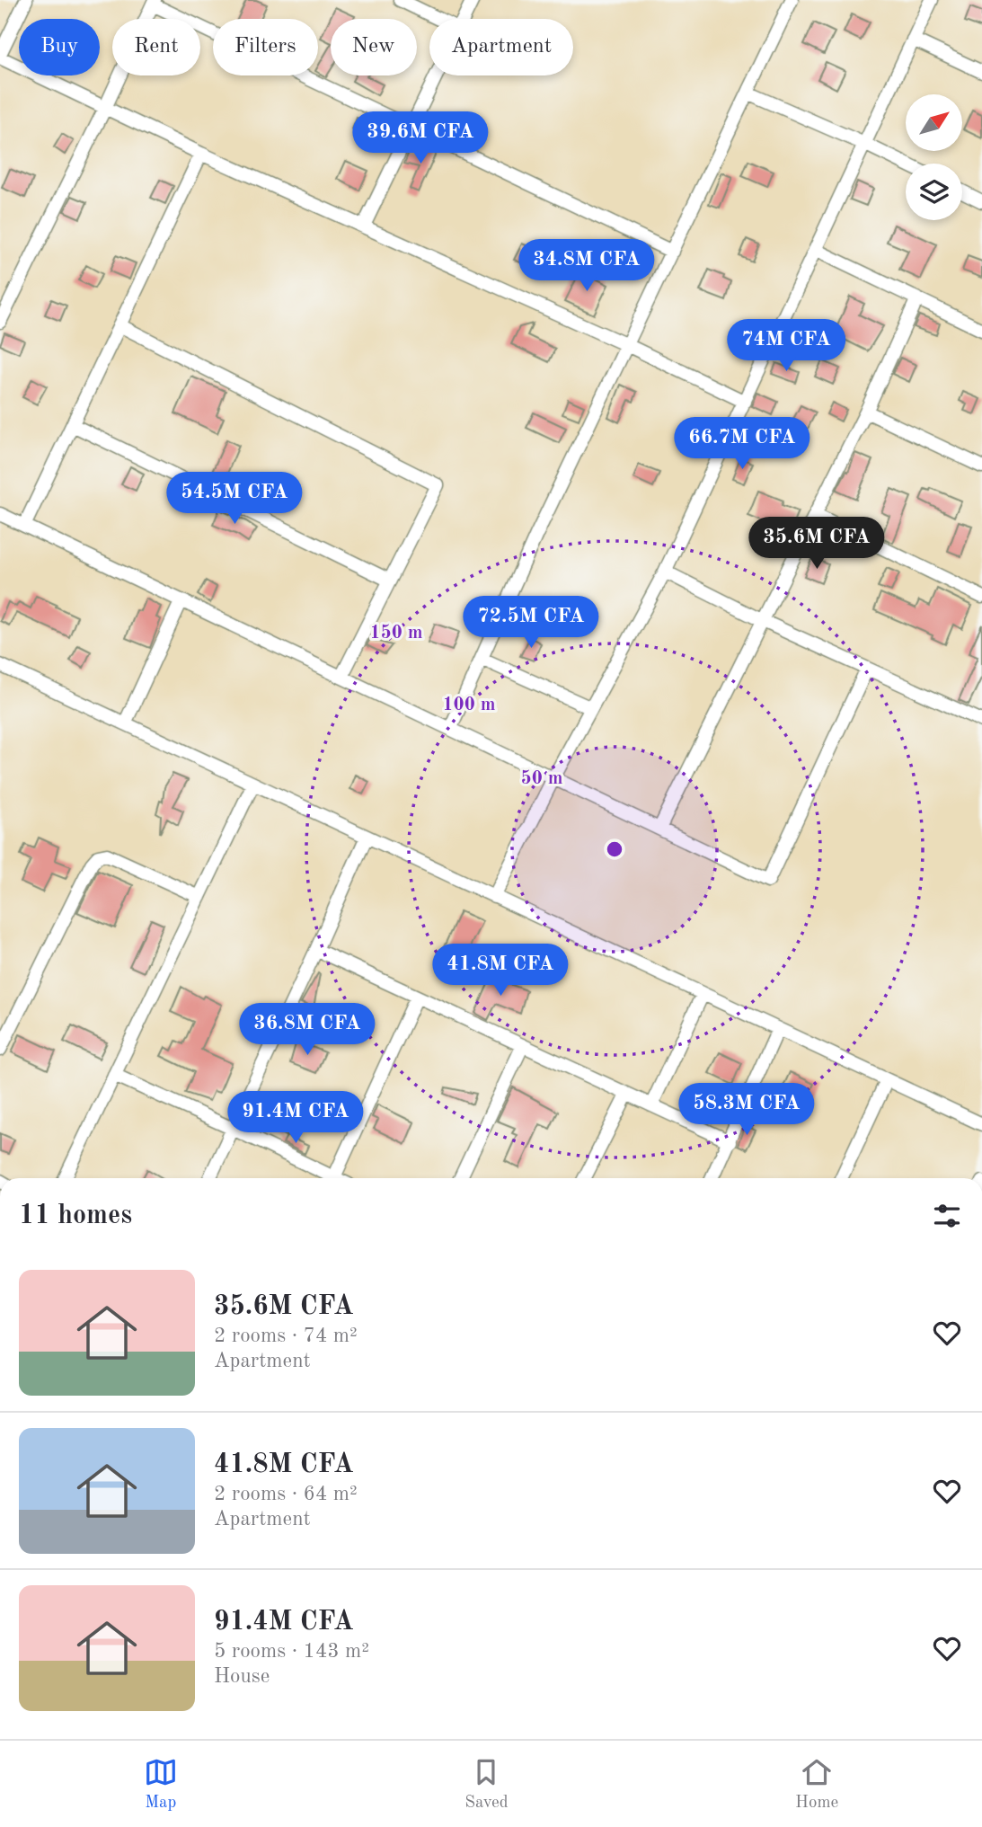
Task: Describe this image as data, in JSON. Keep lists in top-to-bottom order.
{
  "north": "top right",
  "page": {
    "chip": [
      "Buy",
      "Rent",
      "Filters",
      "New",
      "Apartment"
    ],
    "price": [
      "39.6M CFA",
      "34.8M CFA",
      "74M CFA",
      "66.7M CFA",
      "54.5M CFA",
      "35.6M CFA",
      "72.5M CFA",
      "41.8M CFA",
      "36.8M CFA",
      "58.3M CFA",
      "91.4M CFA"
    ],
    "heading": "11 homes",
    "list": [
      {
        "name": "35.6M CFA",
        "note": "2 rooms · 74 m² · Apartment"
      },
      {
        "name": "41.8M CFA",
        "note": "2 rooms · 64 m² · Apartment"
      },
      {
        "name": "91.4M CFA",
        "note": "5 rooms · 143 m² · House"
      }
    ],
    "tabs": ["Map", "Saved", "Home"]
  },
  "rings": ["150 m", "100 m", "50 m"]
}
